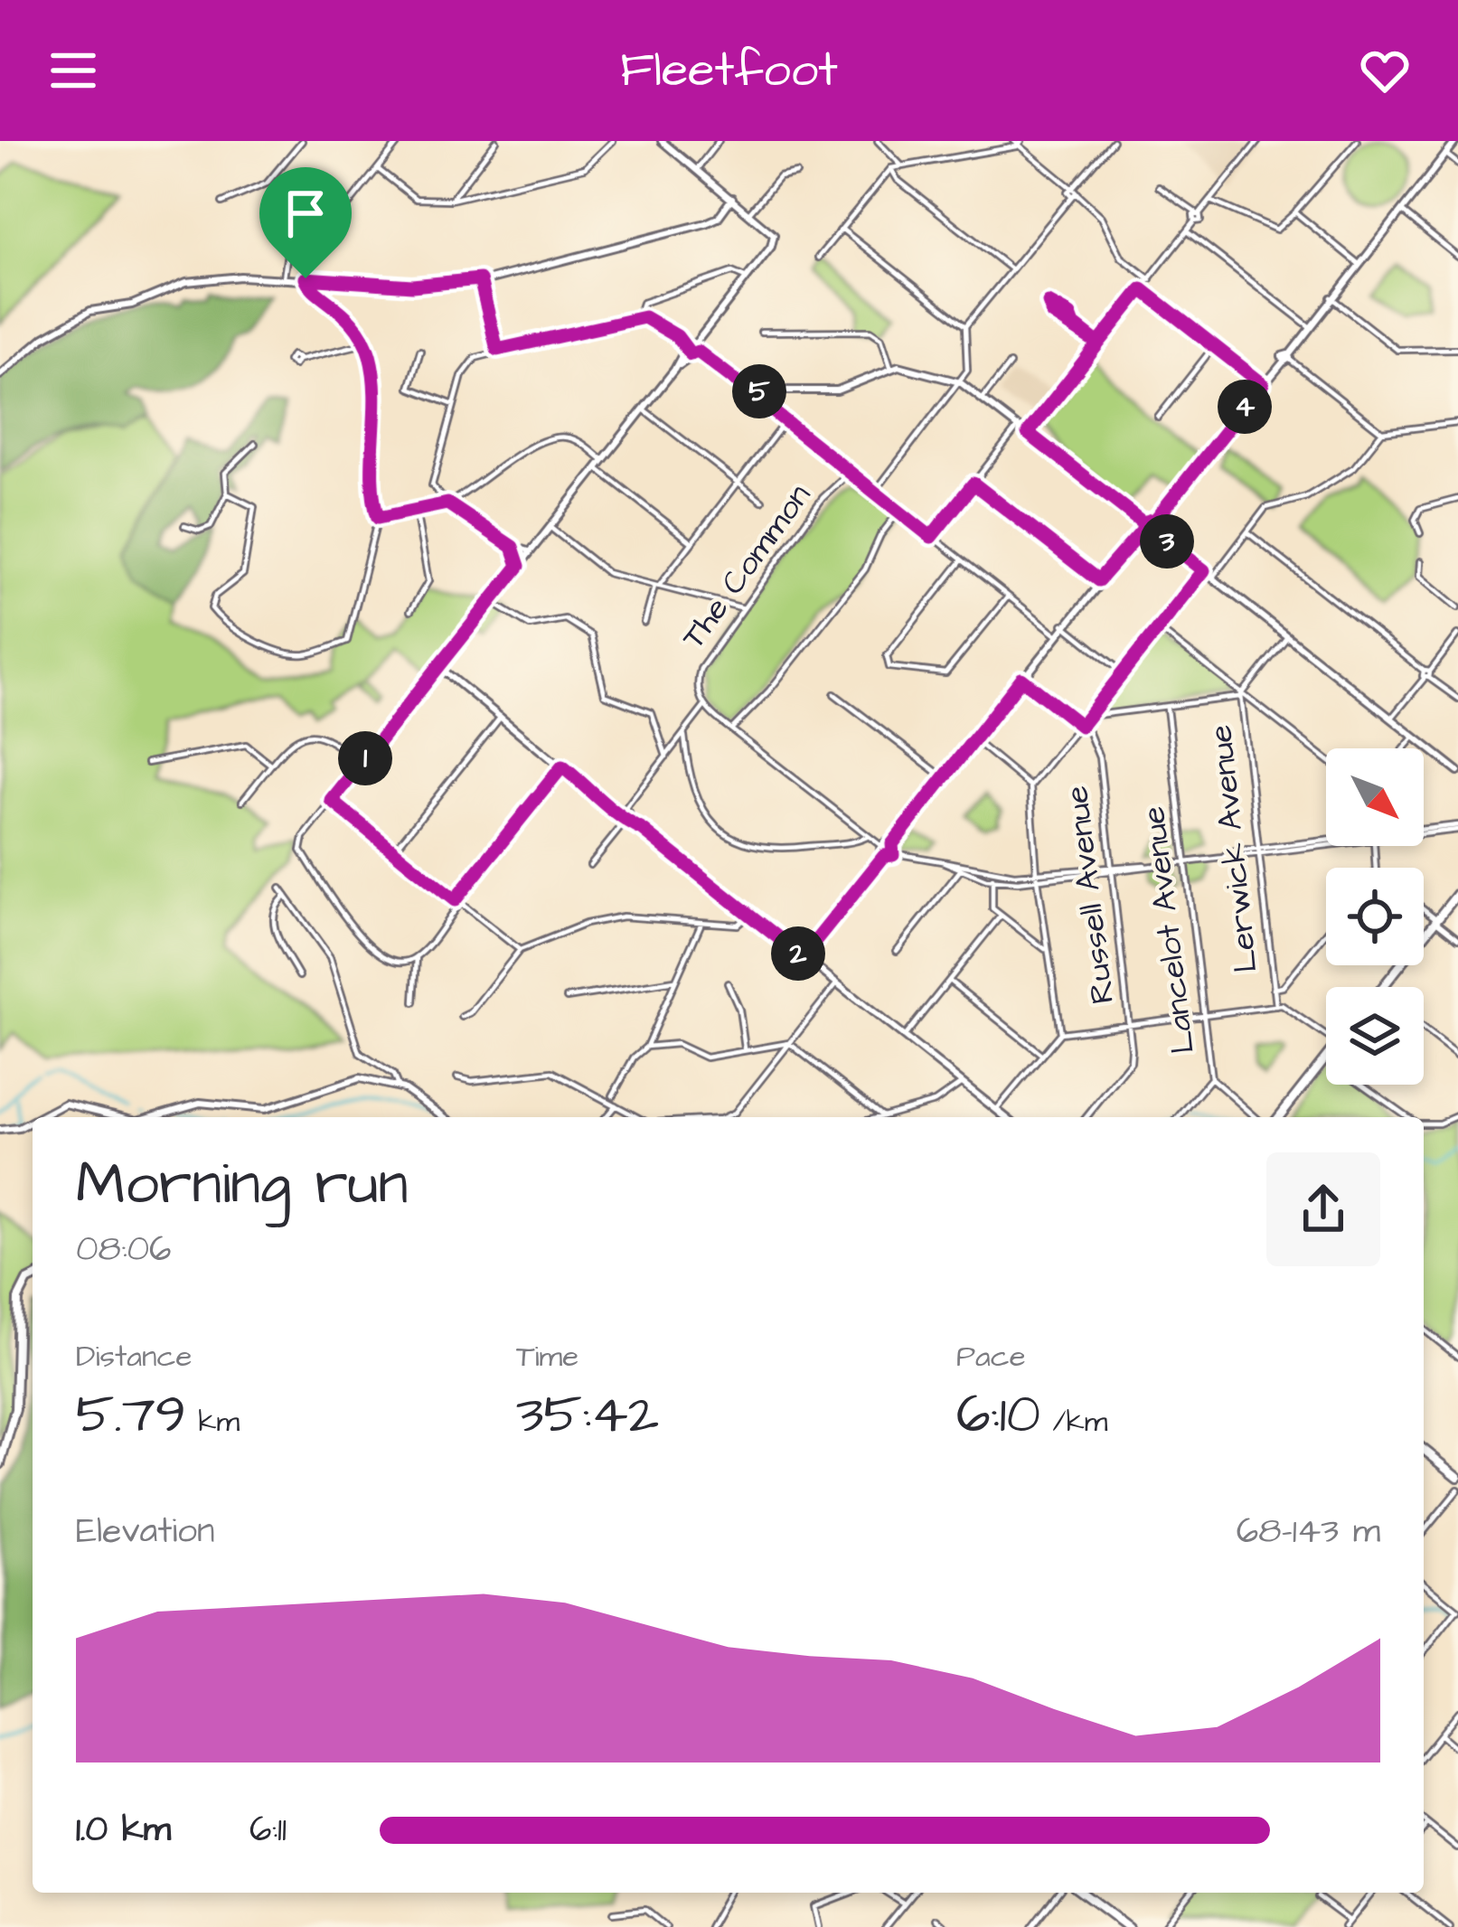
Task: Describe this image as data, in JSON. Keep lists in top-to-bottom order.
{
  "streets": {
    "street": [
      "The Common",
      "Lerwick Avenue",
      "Russell Avenue",
      "Lancelot Avenue"
    ]
  },
  "north": "bottom right",
  "page": {
    "header": "Fleetfoot",
    "pins": [
      "5",
      "4",
      "3",
      "1",
      "2"
    ],
    "heading": ["Morning run", "08:06"],
    "stats": [
      ["Distance", "5.79 km"],
      ["Time", "35:42"],
      ["Pace", "6:10 /km"]
    ],
    "chart": ["Elevation", "68–143 m"],
    "list": [
      {
        "name": "1.0 km",
        "note": "6:11"
      }
    ]
  }
}
